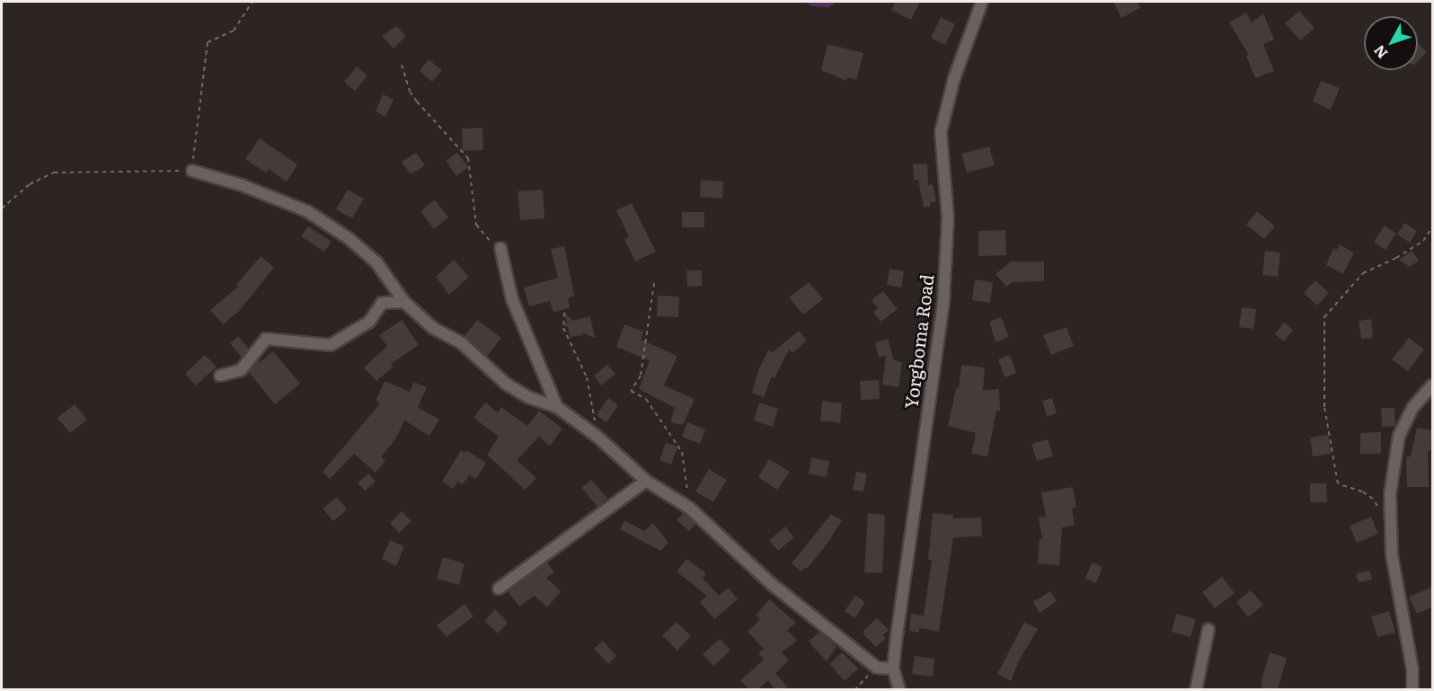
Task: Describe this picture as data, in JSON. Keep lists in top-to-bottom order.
{
  "streets": {
    "street": ["Yorgboma Road"]
  },
  "north": "bottom left"
}
